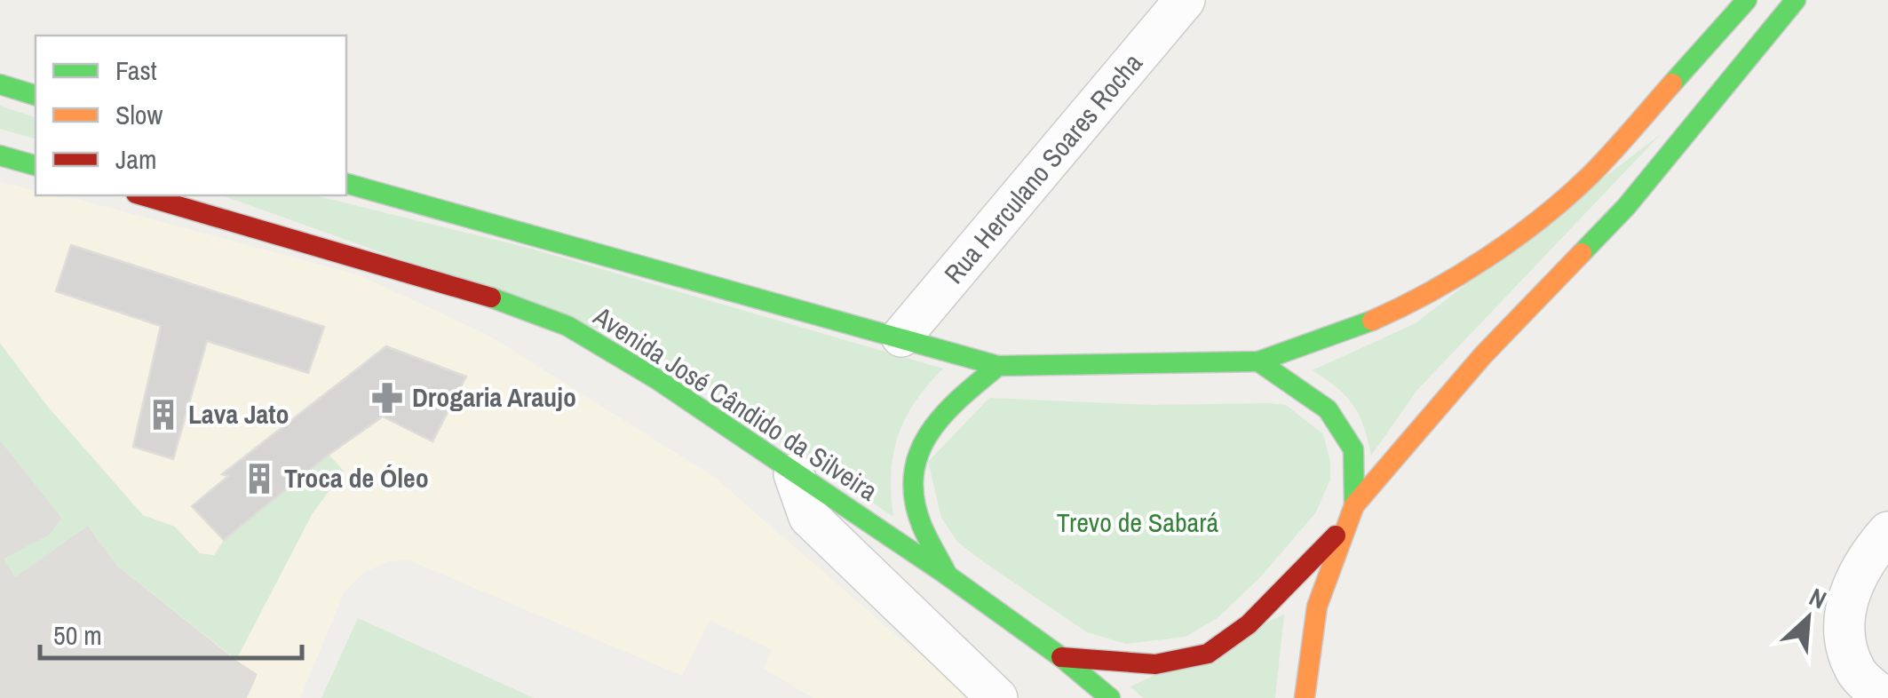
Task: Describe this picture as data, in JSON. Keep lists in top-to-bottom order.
{
  "streets": {
    "main road": ["Avenida José Cândido da Silveira"],
    "street": ["Rua Herculano Soares Rocha"]
  },
  "parks": ["Trevo de Sabará"],
  "places": {
    "pharmacy": ["Drogaria Araujo"],
    "building": ["Lava Jato", "Troca de Óleo"]
  },
  "legend": ["Fast", "Slow", "Jam"],
  "scale_bar": "50 m",
  "north": "top right"
}
